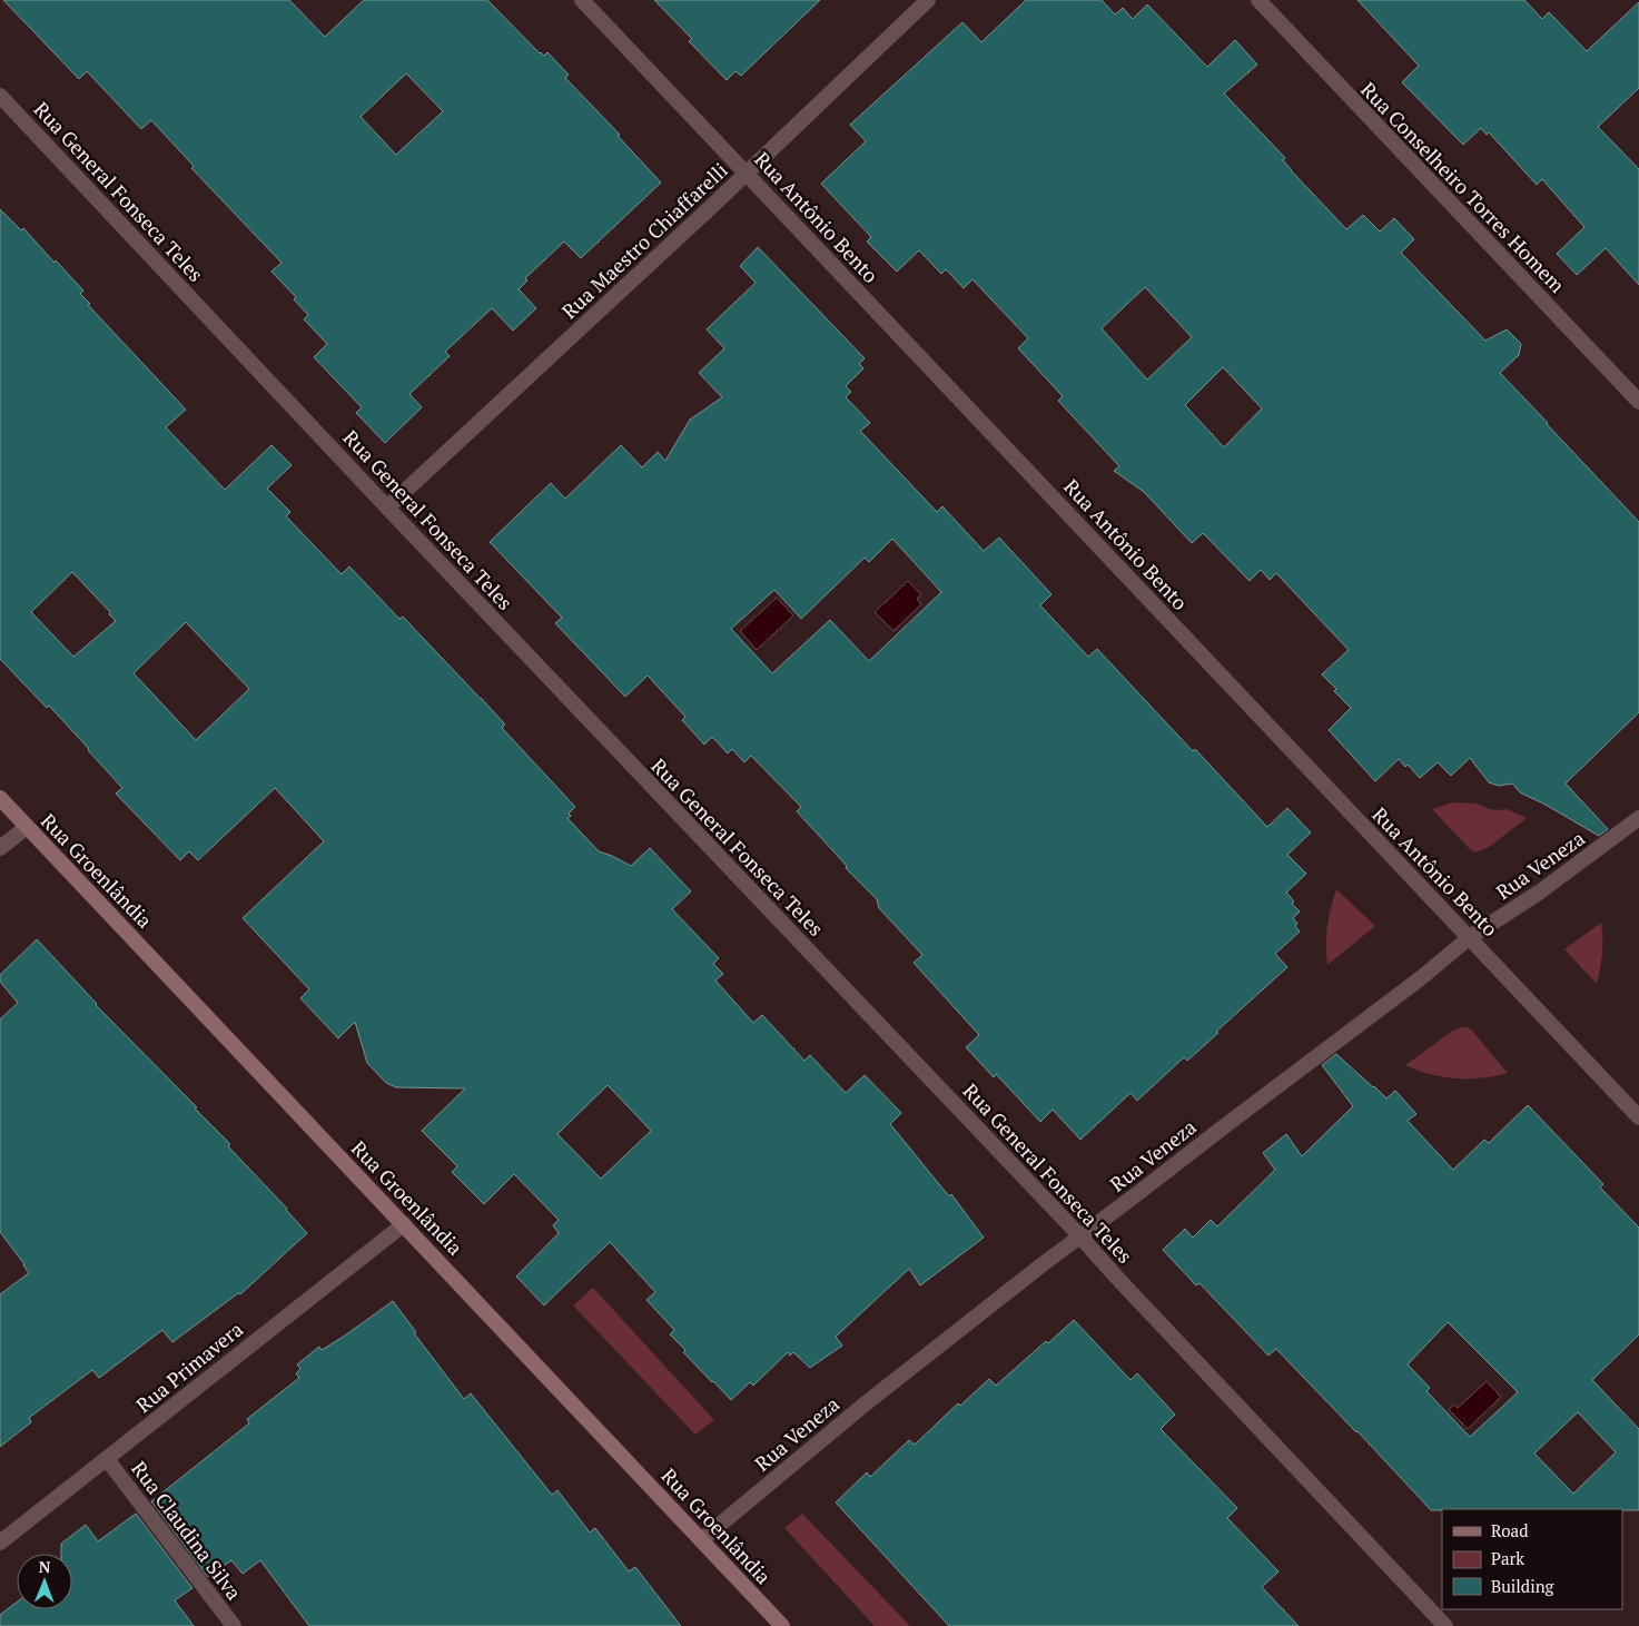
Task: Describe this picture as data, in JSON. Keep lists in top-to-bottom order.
{
  "streets": {
    "main road": ["Rua Groenlândia"],
    "street": [
      "Rua Conselheiro Torres Homem",
      "Rua General Fonseca Teles",
      "Rua Antônio Bento",
      "Rua Maestro Chiaffarelli",
      "Rua Veneza",
      "Rua Primavera",
      "Rua Claudina Silva"
    ]
  },
  "crossings": [
    ["Rua General Fonseca Teles", "Rua Maestro Chiaffarelli"],
    ["Rua General Fonseca Teles", "Rua Veneza"],
    ["Rua Antônio Bento", "Rua Maestro Chiaffarelli"],
    ["Rua Antônio Bento", "Rua Veneza"],
    ["Rua Veneza", "Rua Groenlândia"],
    ["Rua Groenlândia", "Rua Primavera"],
    ["Rua Primavera", "Rua Claudina Silva"]
  ],
  "legend": ["Road", "Park", "Building"],
  "north": "top"
}
